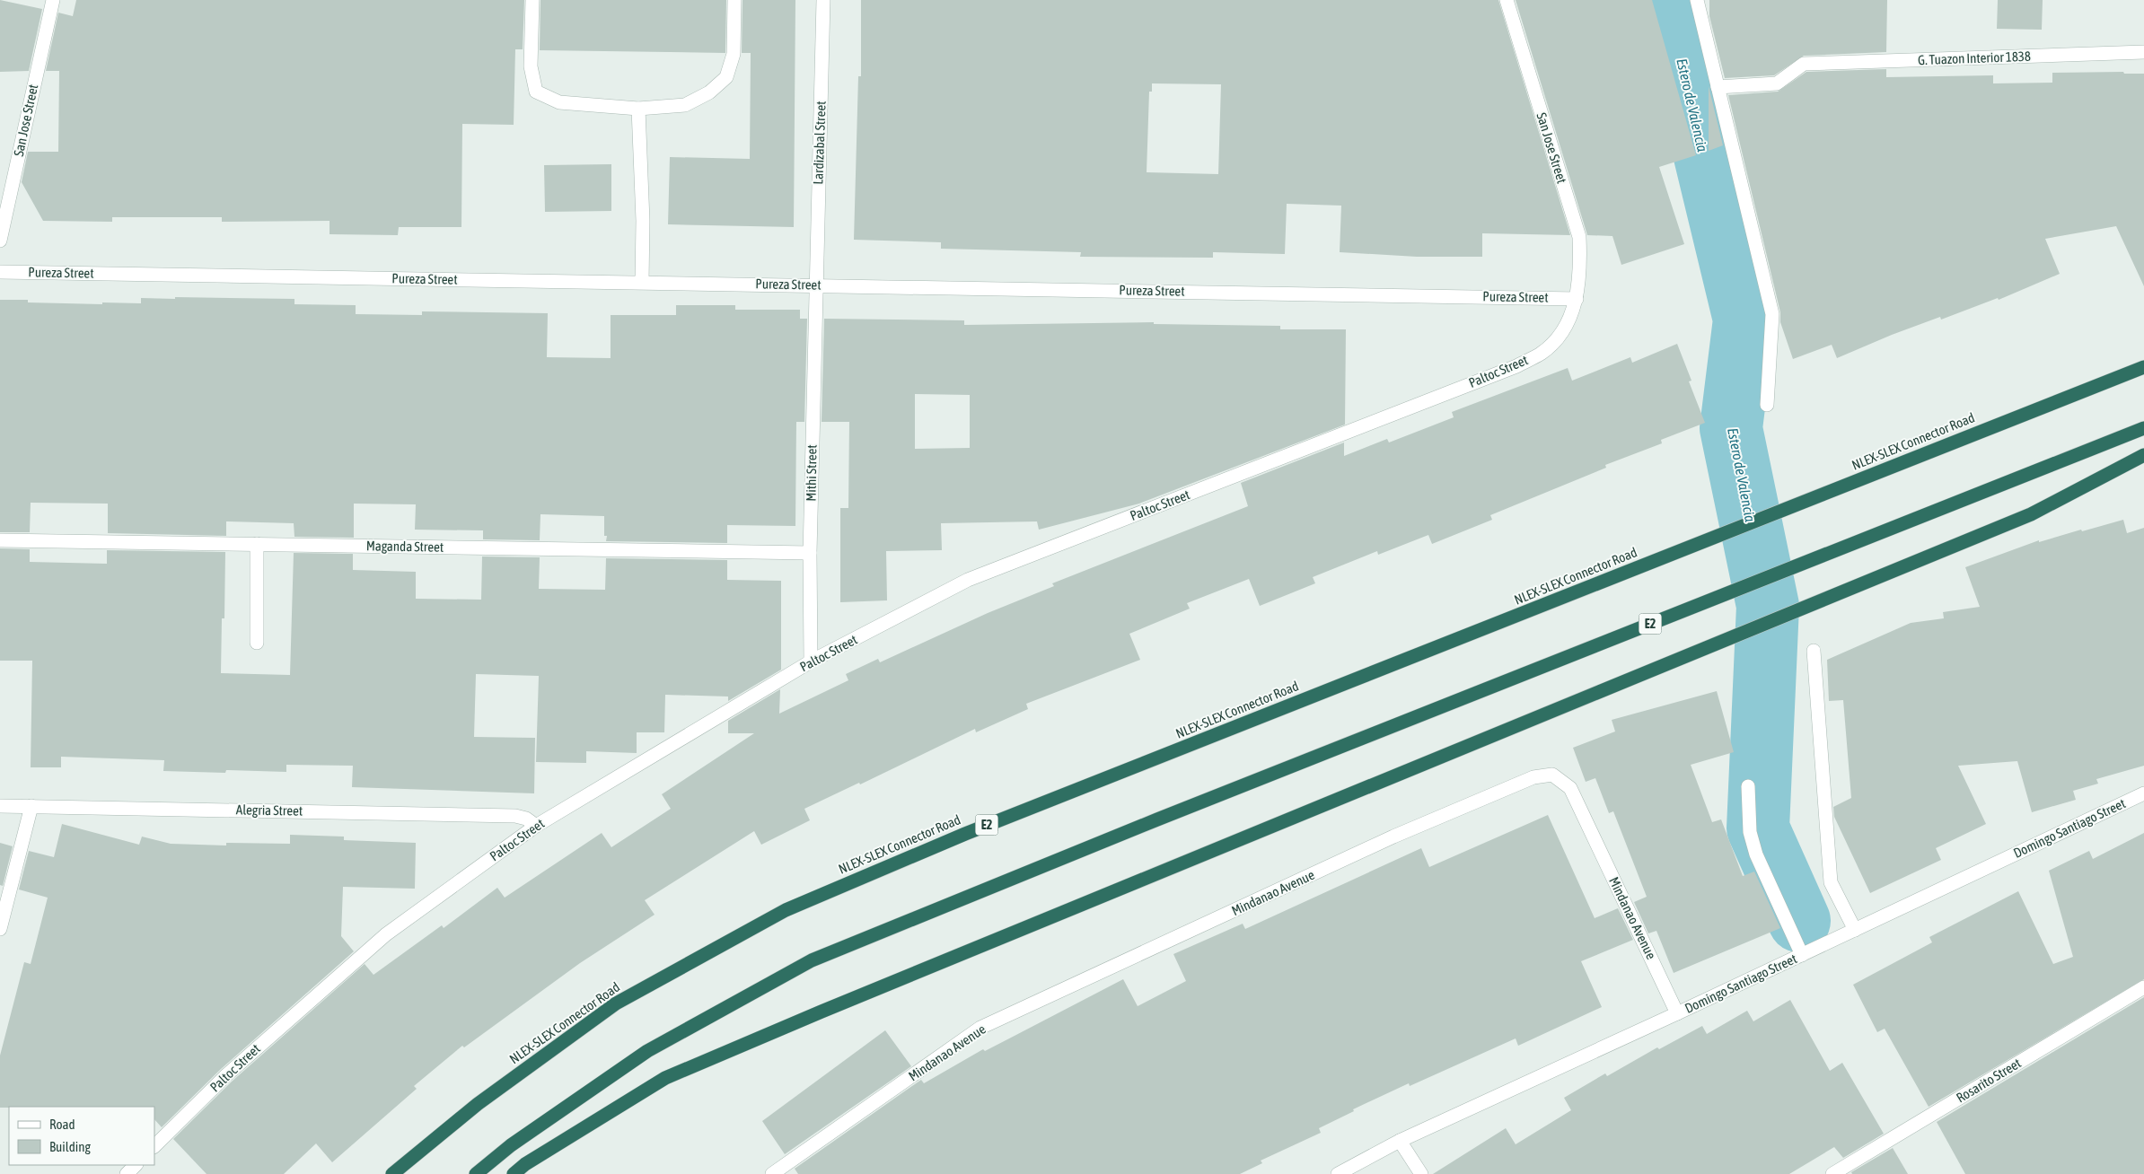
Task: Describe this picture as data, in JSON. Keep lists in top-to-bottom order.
{
  "streets": {
    "highway": ["NLEX-SLEX Connector Road", "E2"],
    "street": [
      "G. Tuazon Interior 1838",
      "San Jose Street",
      "Lardizabal Street",
      "Pureza Street",
      "Paltoc Street",
      "Mithi Street",
      "Maganda Street",
      "Alegria Street",
      "Domingo Santiago Street",
      "Mindanao Avenue",
      "Rosarito Street"
    ]
  },
  "crossings": [
    ["San Jose Street", "Pureza Street"],
    ["San Jose Street", "Paltoc Street"],
    ["Lardizabal Street", "Pureza Street"],
    ["Lardizabal Street", "Mithi Street"],
    ["Pureza Street", "Paltoc Street"],
    ["Pureza Street", "Mithi Street"],
    ["Paltoc Street", "Mithi Street"],
    ["Paltoc Street", "Alegria Street"],
    ["Mithi Street", "Maganda Street"],
    ["Domingo Santiago Street", "Mindanao Avenue"]
  ],
  "water": ["Estero de Valencia"],
  "legend": ["Road", "Building"]
}
